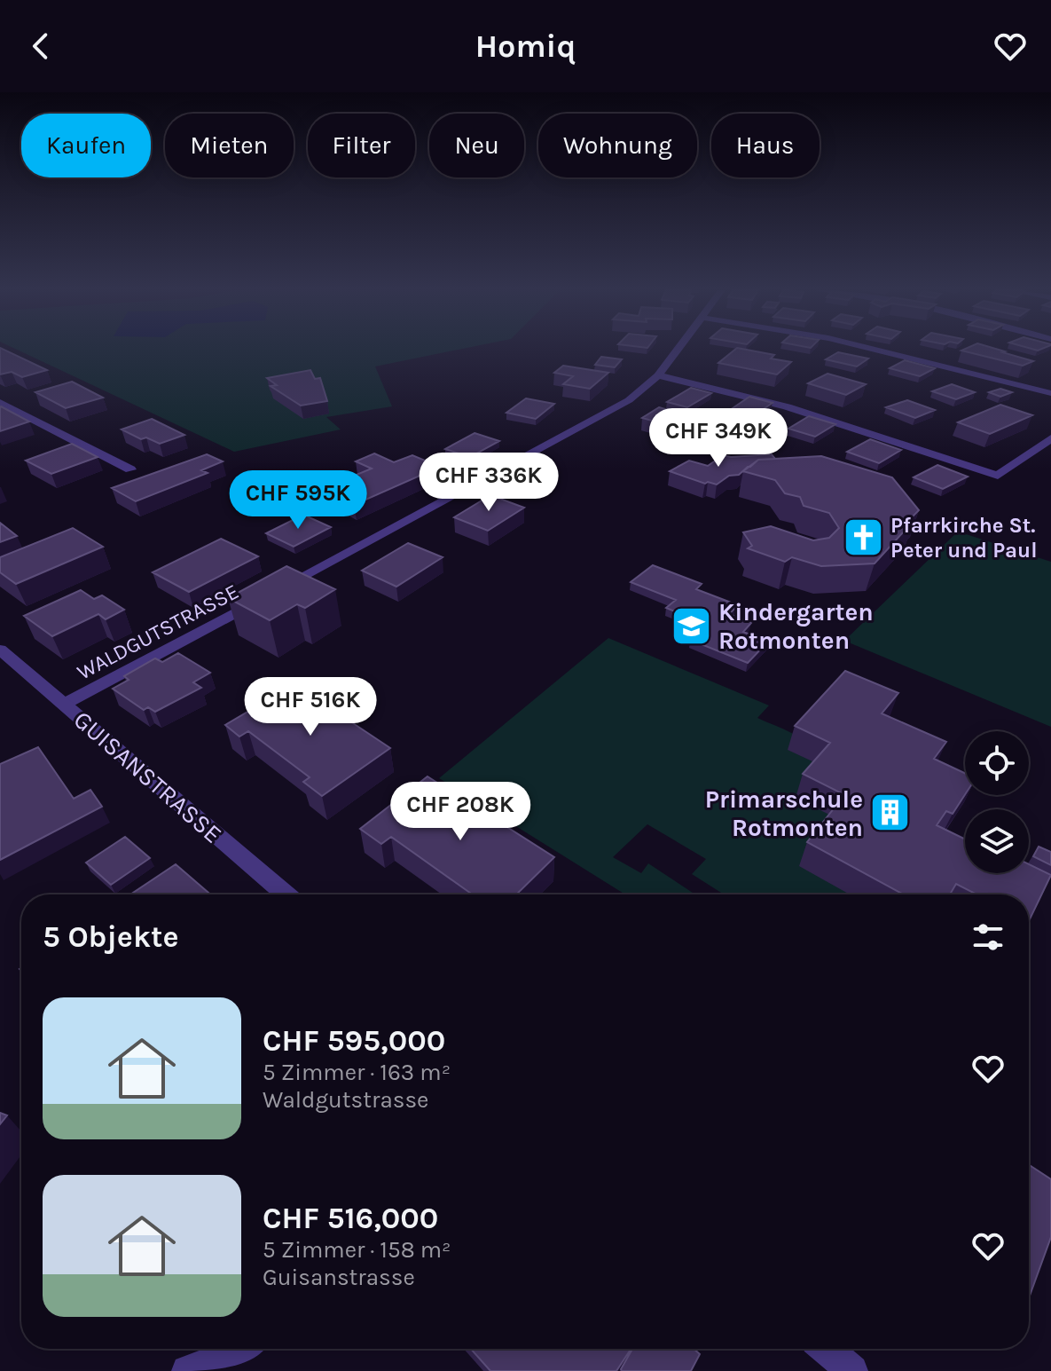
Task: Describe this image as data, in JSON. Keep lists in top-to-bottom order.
{
  "streets": {
    "street": ["WALDGUTSTRASSE", "GUISANSTRASSE"]
  },
  "crossings": [
    ["WALDGUTSTRASSE", "GUISANSTRASSE"]
  ],
  "places": {
    "church": ["Pfarrkirche St. Peter und Paul"],
    "school or university": ["Kindergarten Rotmonten"],
    "building": ["Primarschule Rotmonten"]
  },
  "page": {
    "header": "Homiq",
    "chip": [
      "Kaufen",
      "Mieten",
      "Filter",
      "Neu",
      "Wohnung",
      "Haus"
    ],
    "price": [
      "CHF 349K",
      "CHF 336K",
      "CHF 595K",
      "CHF 516K",
      "CHF 208K"
    ],
    "heading": "5 Objekte",
    "list": [
      {
        "name": "CHF 595,000",
        "note": "5 Zimmer · 163 m² · Waldgutstrasse"
      },
      {
        "name": "CHF 516,000",
        "note": "5 Zimmer · 158 m² · Guisanstrasse"
      }
    ]
  }
}
